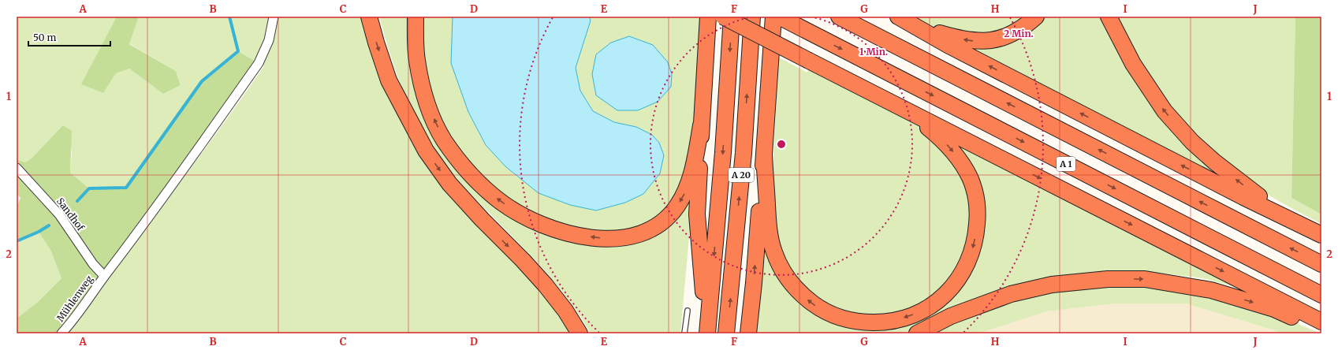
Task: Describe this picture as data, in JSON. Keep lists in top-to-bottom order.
{
  "streets": {
    "highway": ["A 1", "A 20"],
    "street": ["Sandhof", "Mühlenweg"]
  },
  "crossings": [
    ["Sandhof", "Mühlenweg"]
  ],
  "scale_bar": "50 m",
  "grid": {
    "columns": [
      "A",
      "B",
      "C",
      "D",
      "E",
      "F",
      "G",
      "H",
      "I",
      "J"
    ],
    "rows": ["1", "2"]
  },
  "rings": ["2 Min.", "1 Min."]
}
